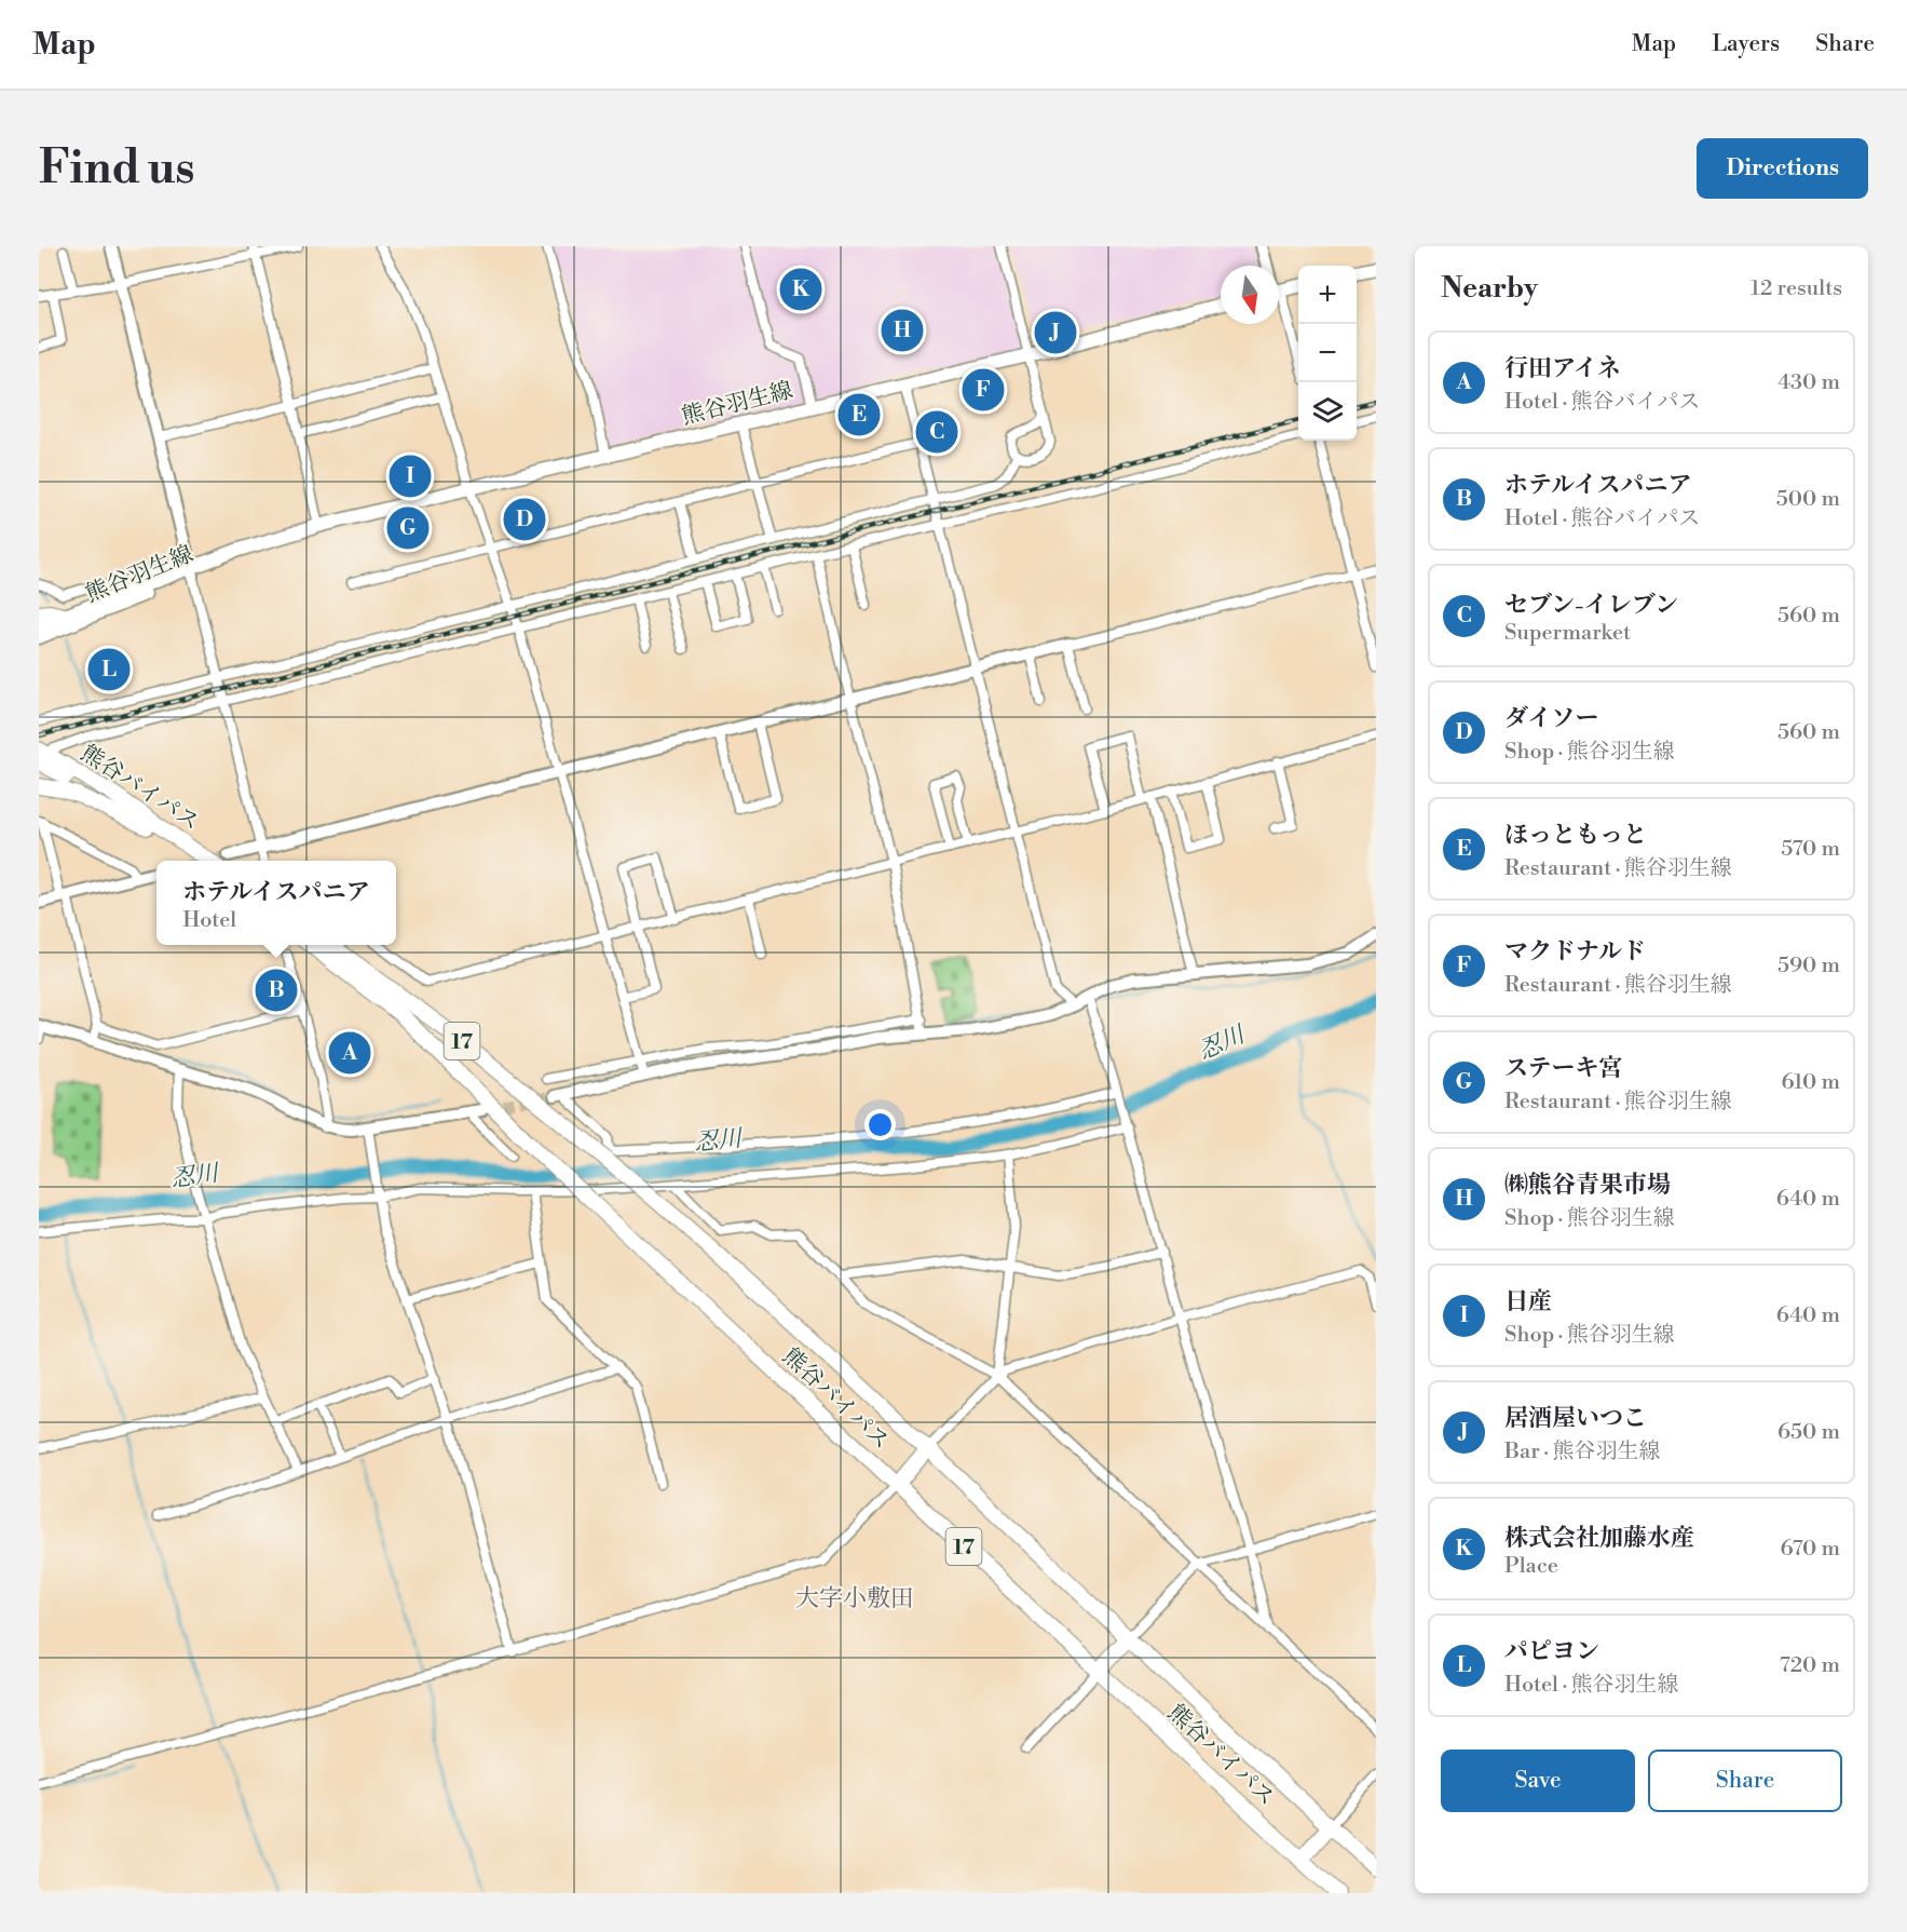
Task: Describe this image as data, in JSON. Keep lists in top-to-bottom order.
{
  "streets": {
    "highway": ["熊谷バイパス", "17"],
    "main road": ["熊谷羽生線"]
  },
  "districts": ["大字小敷田"],
  "water": ["忍川"],
  "north": "bottom",
  "page": {
    "header": "Map",
    "nav": ["Map", "Layers", "Share"],
    "buttons": [
      "Directions",
      ["Save", "Share"]
    ],
    "title": "Find us",
    "heading": ["Nearby", "12 results"],
    "map_buttons": ["+", "−"],
    "pins": [
      "K",
      "H",
      "J",
      "F",
      "E",
      "C",
      "I",
      "D",
      "G",
      "L",
      "B",
      "A"
    ],
    "list": [
      {
        "mark": "A",
        "name": "行田アイネ",
        "note": "Hotel · 熊谷バイパス",
        "value": "430 m"
      },
      {
        "mark": "B",
        "name": "ホテルイスパニア",
        "note": "Hotel · 熊谷バイパス",
        "value": "500 m"
      },
      {
        "mark": "C",
        "name": "セブン-イレブン",
        "note": "Supermarket",
        "value": "560 m"
      },
      {
        "mark": "D",
        "name": "ダイソー",
        "note": "Shop · 熊谷羽生線",
        "value": "560 m"
      },
      {
        "mark": "E",
        "name": "ほっともっと",
        "note": "Restaurant · 熊谷羽生線",
        "value": "570 m"
      },
      {
        "mark": "F",
        "name": "マクドナルド",
        "note": "Restaurant · 熊谷羽生線",
        "value": "590 m"
      },
      {
        "mark": "G",
        "name": "ステーキ宮",
        "note": "Restaurant · 熊谷羽生線",
        "value": "610 m"
      },
      {
        "mark": "H",
        "name": "㈱熊谷青果市場",
        "note": "Shop · 熊谷羽生線",
        "value": "640 m"
      },
      {
        "mark": "I",
        "name": "日産",
        "note": "Shop · 熊谷羽生線",
        "value": "640 m"
      },
      {
        "mark": "J",
        "name": "居酒屋いつこ",
        "note": "Bar · 熊谷羽生線",
        "value": "650 m"
      },
      {
        "mark": "K",
        "name": "株式会社加藤水産",
        "note": "Place",
        "value": "670 m"
      },
      {
        "mark": "L",
        "name": "パピヨン",
        "note": "Hotel · 熊谷羽生線",
        "value": "720 m"
      }
    ],
    "popup": ["ホテルイスパニア", "Hotel"]
  }
}
